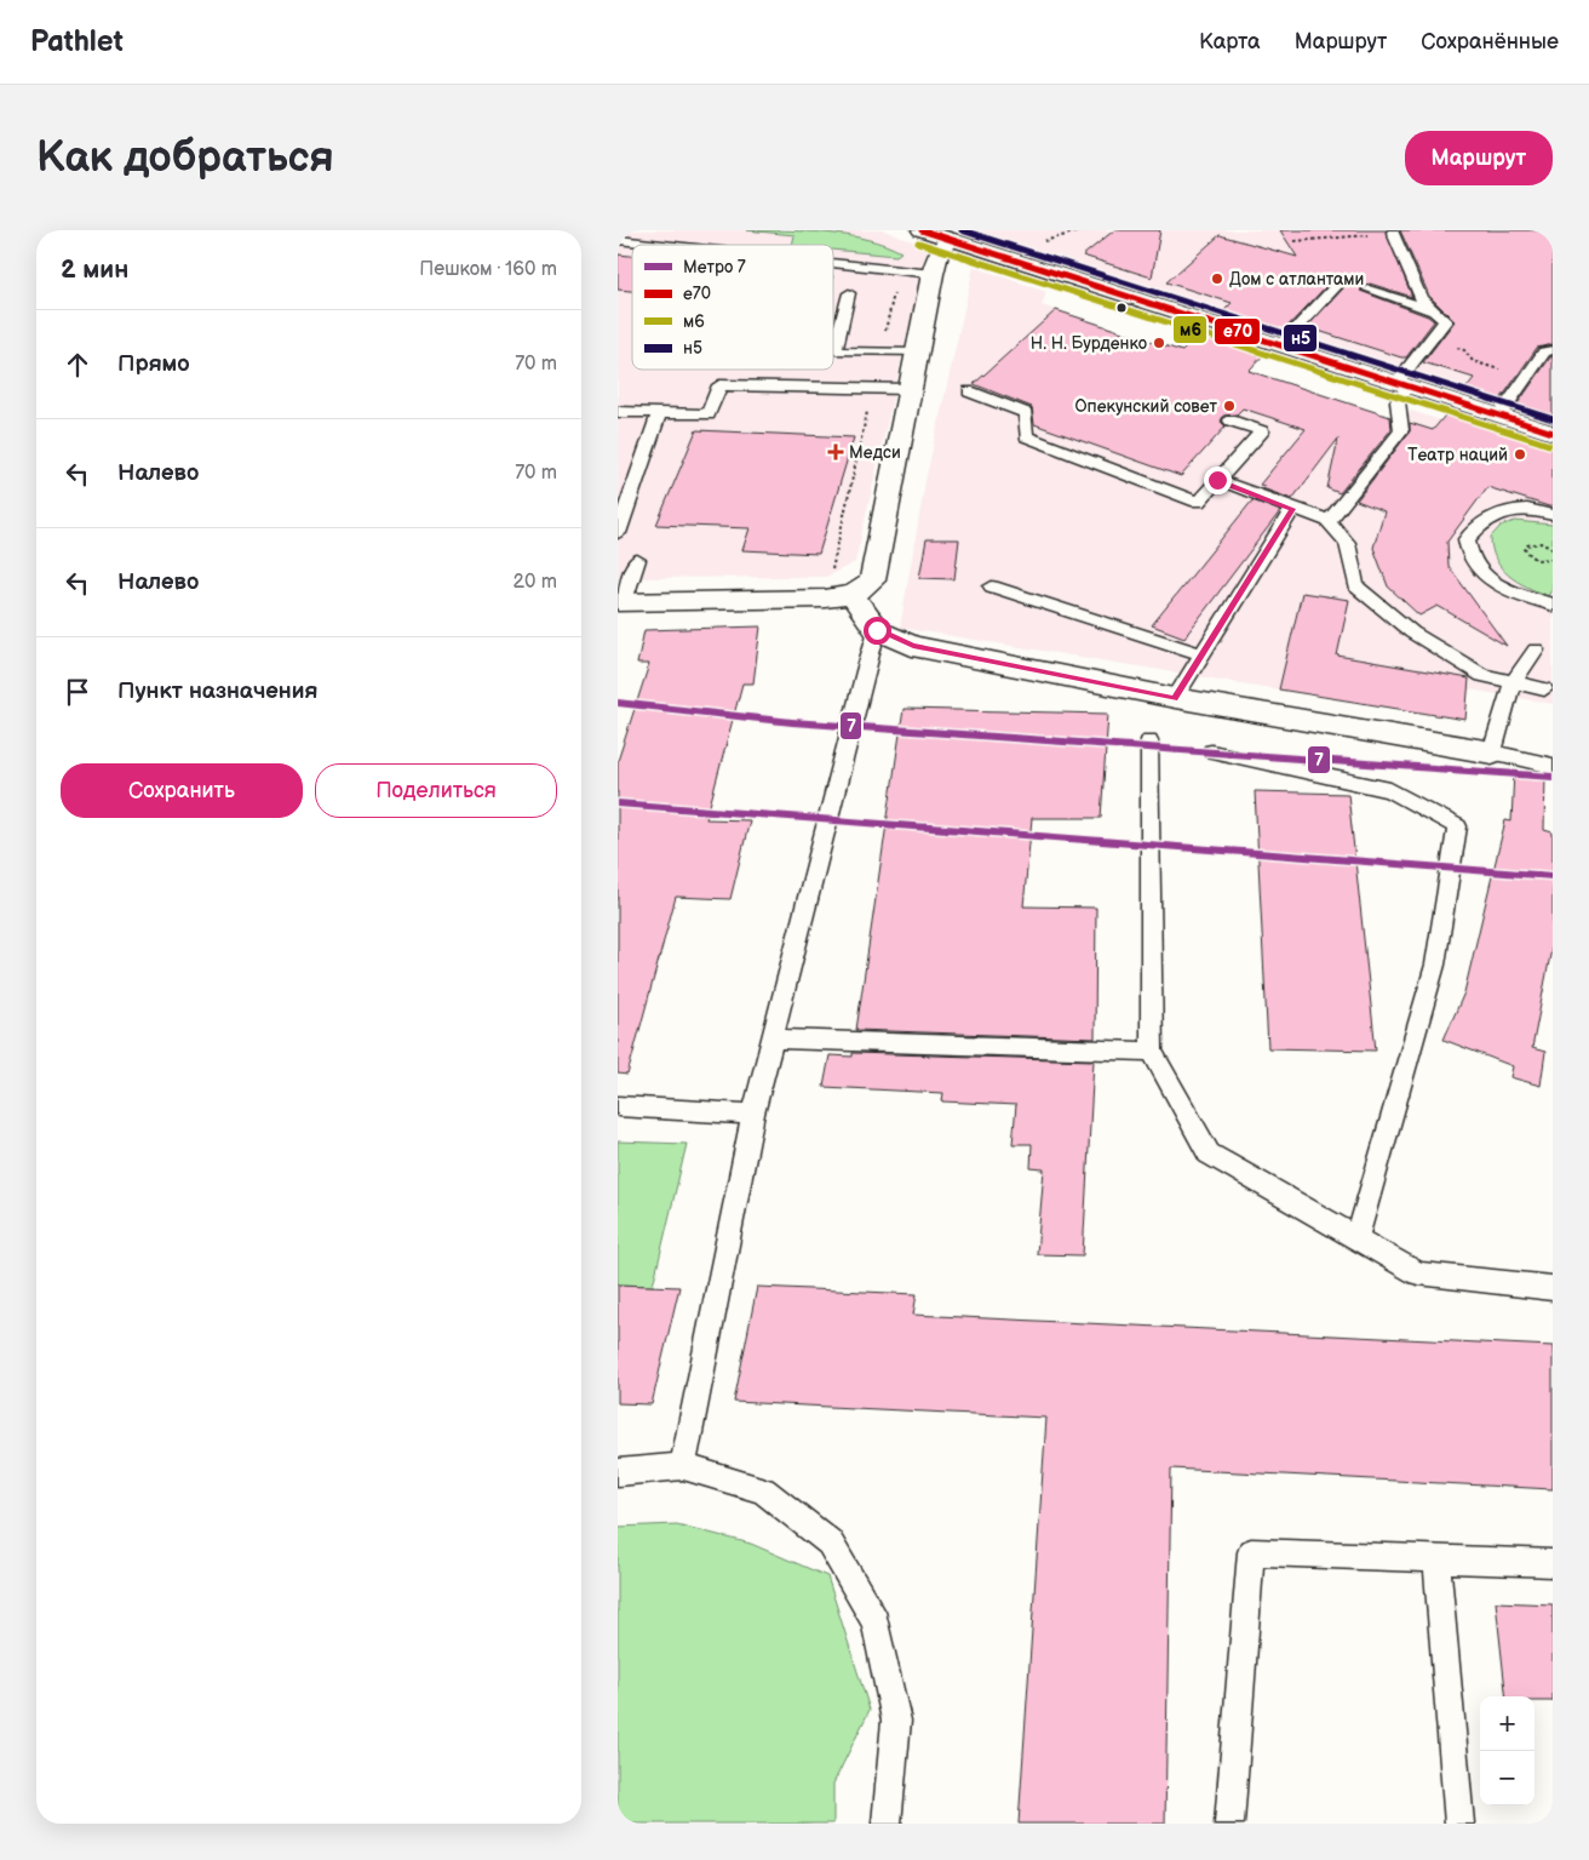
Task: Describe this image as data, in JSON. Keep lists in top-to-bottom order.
{
  "places": {
    "other": [
      "Дом с атлантами",
      "Н. Н. Бурденко",
      "Опекунский совет",
      "Театр наций"
    ],
    "health": ["Медси"]
  },
  "lines": [
    "transit line е70",
    "transit line н5",
    "transit line м6",
    "metro line 7"
  ],
  "legend": [
    "Метро 7",
    "е70",
    "м6",
    "н5"
  ],
  "page": {
    "header": "Pathlet",
    "nav": ["Карта", "Маршрут", "Сохранённые"],
    "buttons": [
      "Маршрут",
      ["Сохранить", "Поделиться"]
    ],
    "title": "Как добраться",
    "heading": ["2 мин", "Пешком · 160 m"],
    "list": [
      ["Прямо", "70 m"],
      ["Налево", "70 m"],
      ["Налево", "20 m"],
      "Пункт назначения"
    ],
    "map_buttons": ["+", "−"]
  }
}
